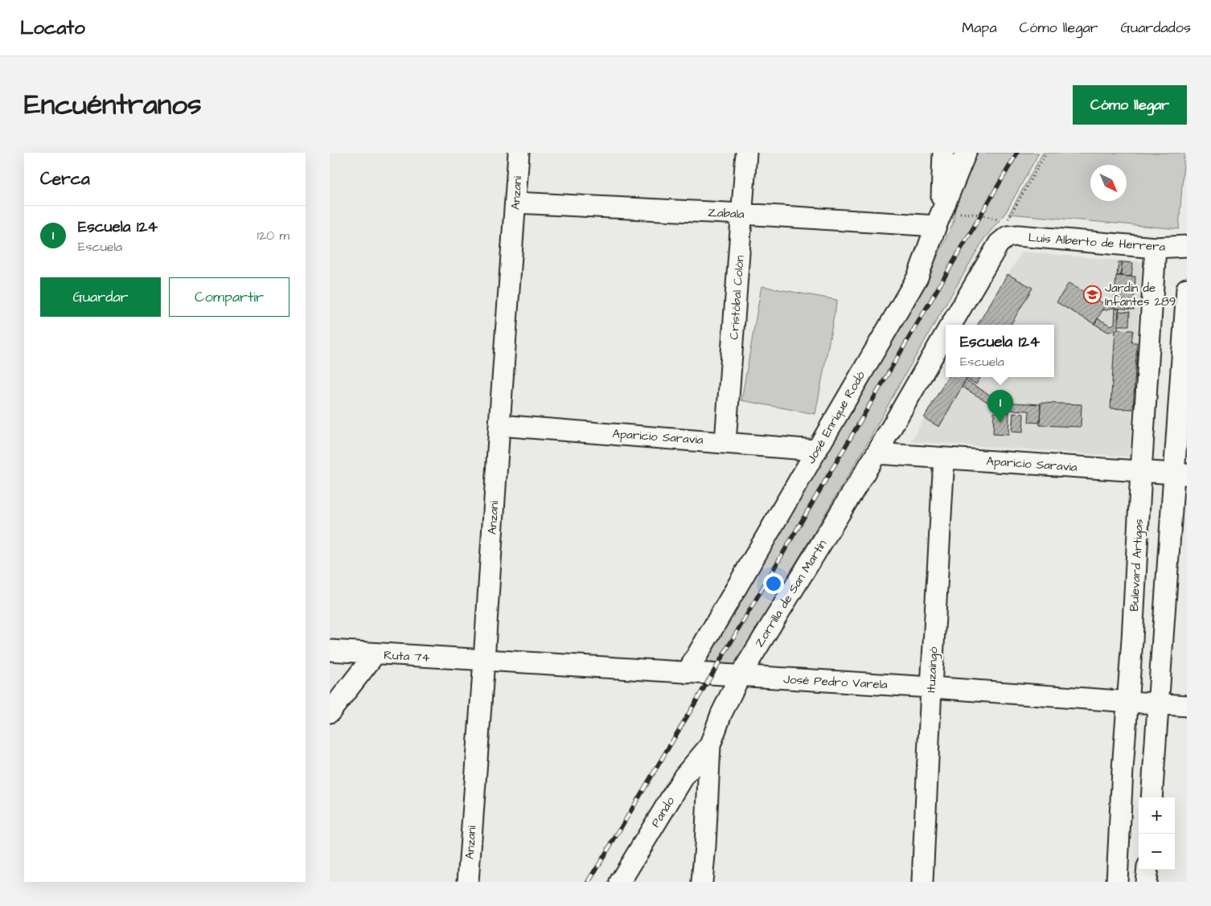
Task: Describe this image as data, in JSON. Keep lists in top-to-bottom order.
{
  "streets": {
    "street": [
      "Anzani",
      "Zabala",
      "Luis Alberto de Herrera",
      "Cristóbal Colón",
      "José Enrique Rodó",
      "Aparicio Saravia",
      "Bulevard Artigas",
      "Zorrilla de San Martín",
      "Ruta 74",
      "Ituzaingó",
      "José Pedro Varela",
      "Pando"
    ]
  },
  "crossings": [
    ["Anzani", "Zabala"],
    ["Anzani", "Aparicio Saravia"],
    ["Anzani", "Ruta 74"],
    ["Anzani", "José Pedro Varela"],
    ["Zabala", "Cristóbal Colón"],
    ["Zabala", "José Enrique Rodó"],
    ["Luis Alberto de Herrera", "Bulevard Artigas"],
    ["Luis Alberto de Herrera", "Zorrilla de San Martín"],
    ["Cristóbal Colón", "Aparicio Saravia"],
    ["José Enrique Rodó", "Aparicio Saravia"],
    ["José Enrique Rodó", "José Pedro Varela"],
    ["Aparicio Saravia", "Bulevard Artigas"],
    ["Aparicio Saravia", "Zorrilla de San Martín"],
    ["Aparicio Saravia", "Ituzaingó"],
    ["Bulevard Artigas", "José Pedro Varela"],
    ["Zorrilla de San Martín", "José Pedro Varela"],
    ["Zorrilla de San Martín", "Pando"],
    ["Ruta 74", "José Pedro Varela"],
    ["Ituzaingó", "José Pedro Varela"]
  ],
  "places": {
    "school or university": ["Jardín de Infantes 289"]
  },
  "north": "bottom right",
  "page": {
    "header": "Locato",
    "nav": ["Mapa", "Cómo llegar", "Guardados"],
    "title": "Encuéntranos",
    "buttons": [
      "Cómo llegar",
      ["Guardar", "Compartir"]
    ],
    "heading": "Cerca",
    "list": [
      {
        "mark": "1",
        "name": "Escuela 124",
        "note": "Escuela",
        "value": "120 m"
      }
    ],
    "popup": ["Escuela 124", "Escuela"],
    "pins": "1",
    "map_buttons": ["+", "−"]
  }
}
